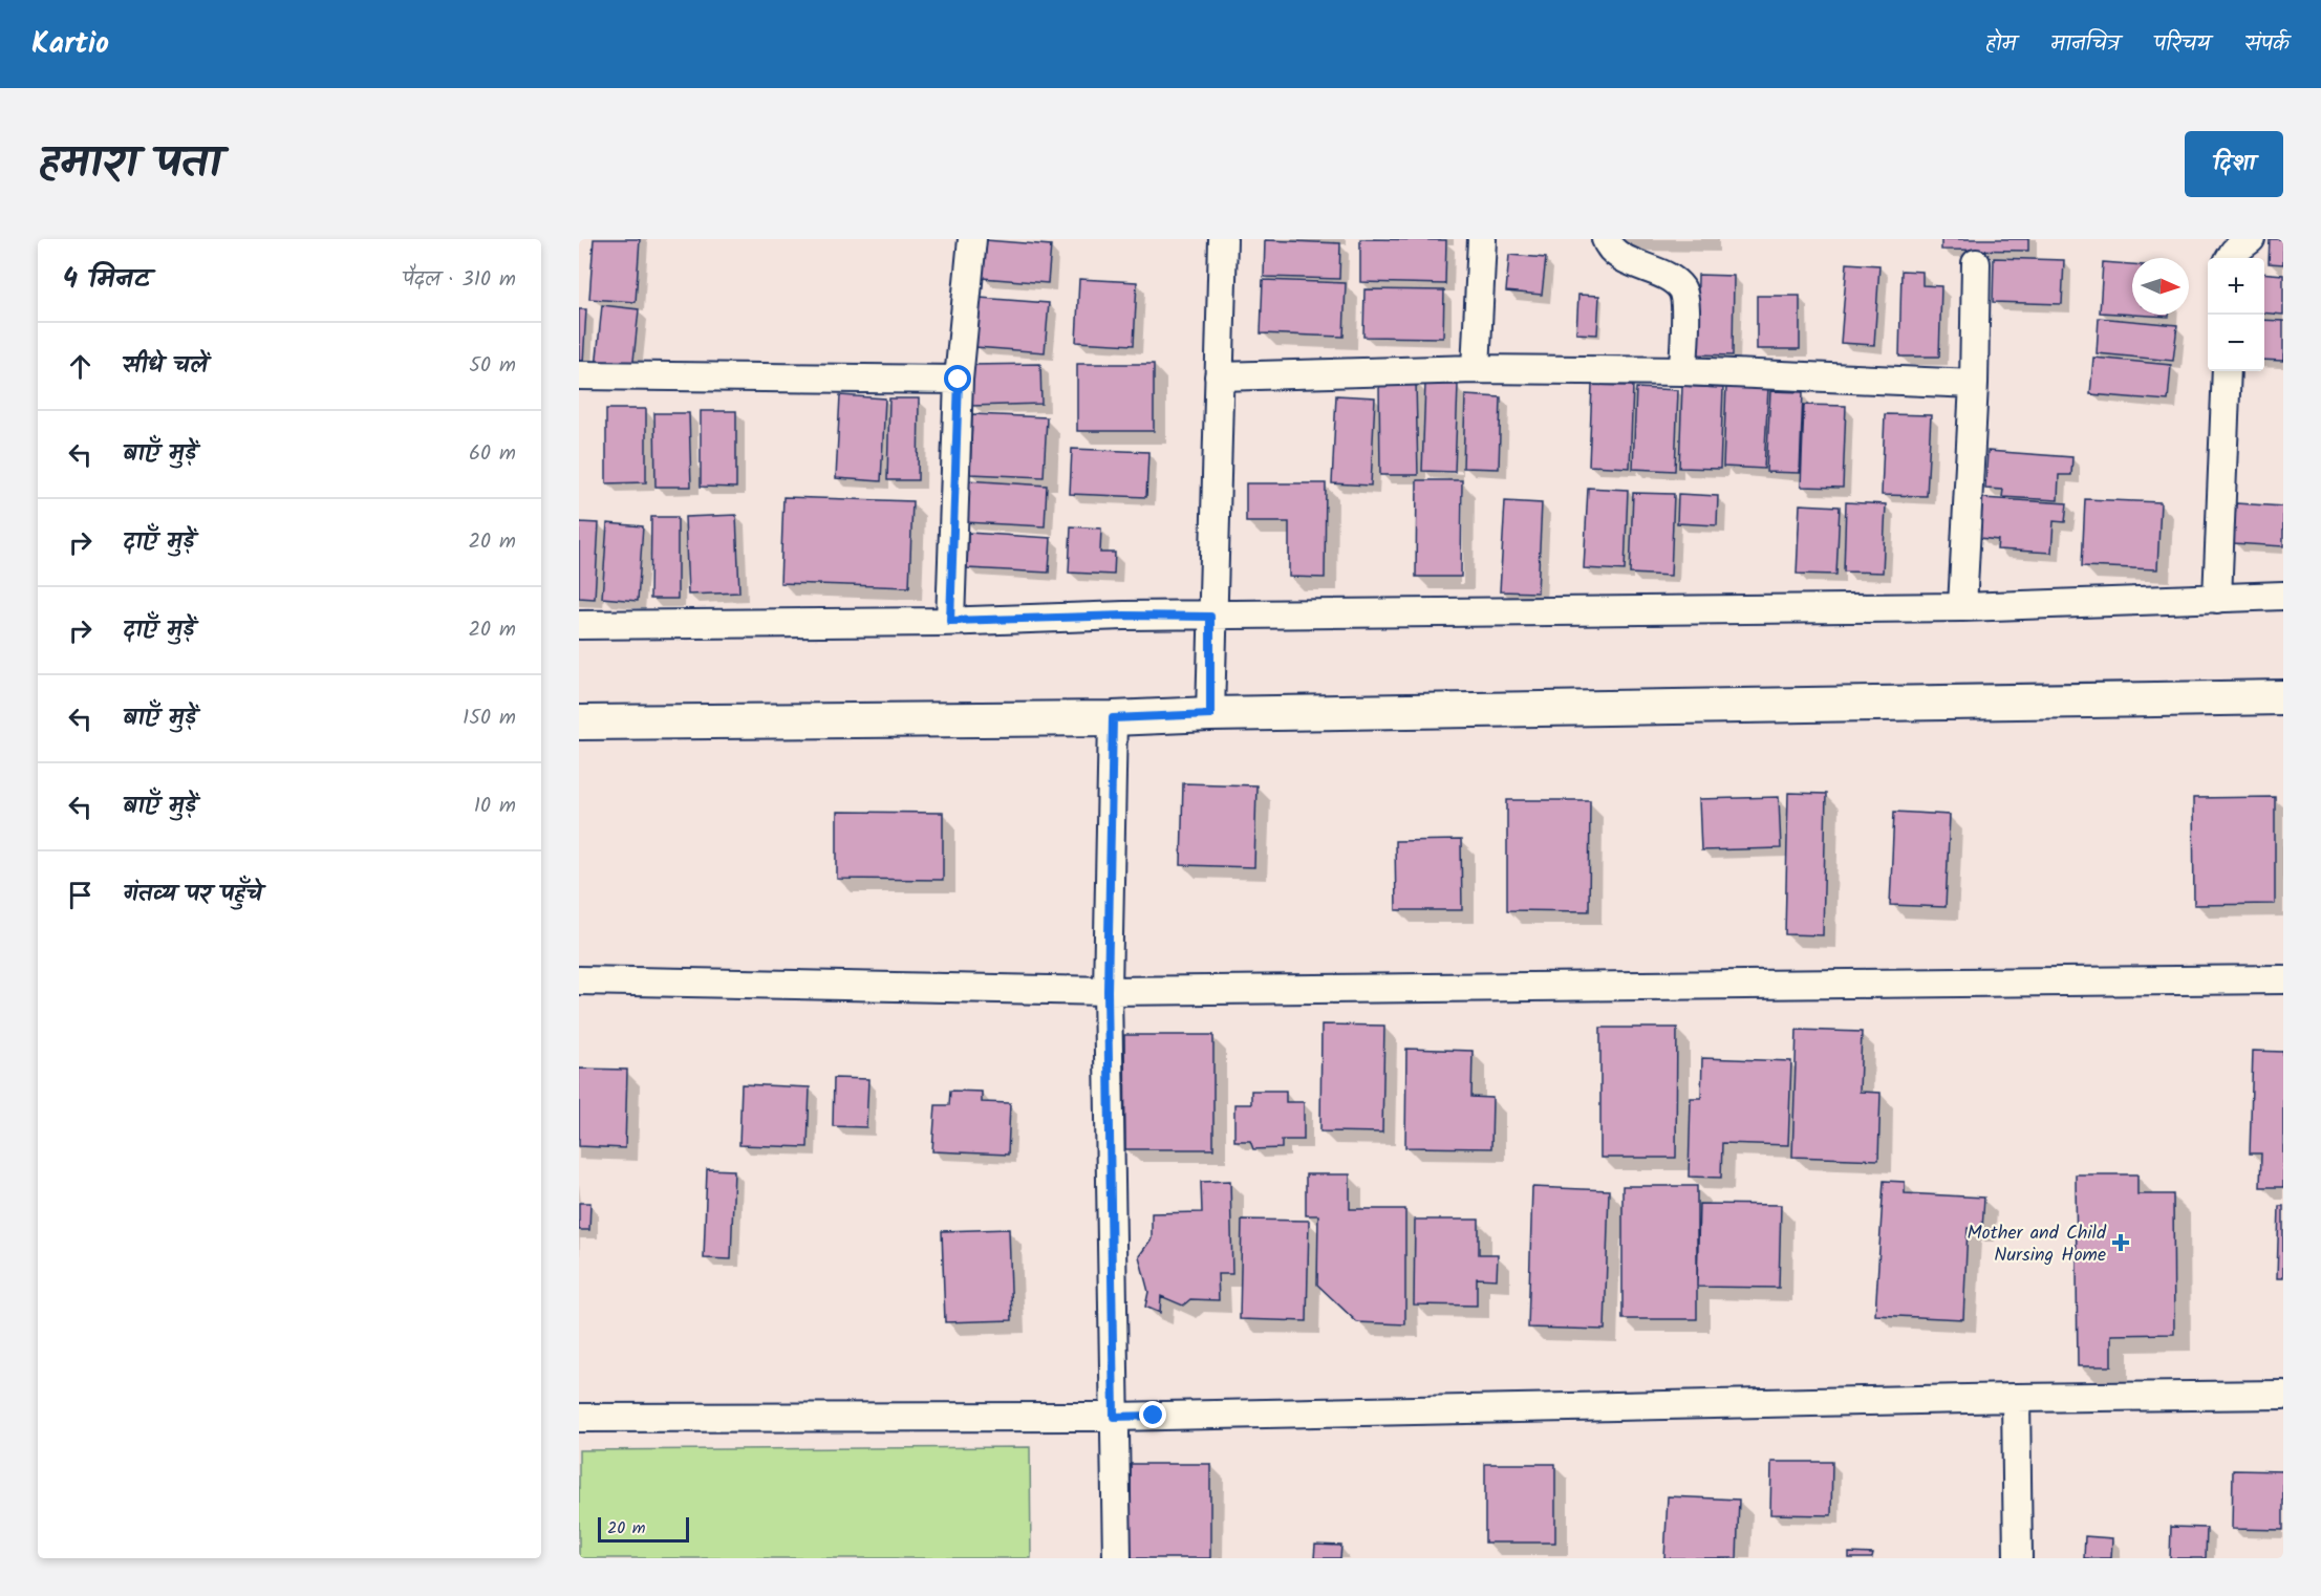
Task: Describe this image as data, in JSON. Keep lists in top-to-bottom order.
{
  "places": {
    "health": ["Mother and Child Nursing Home"]
  },
  "scale_bar": "20 m",
  "north": "right",
  "page": {
    "header": "Kartio",
    "nav": [
      "होम",
      "मानचित्र",
      "परिचय",
      "संपर्क"
    ],
    "title": "हमारा पता",
    "buttons": "दिशा",
    "heading": ["4 मिनट", "पैदल · 310 m"],
    "map_buttons": ["+", "−"],
    "list": [
      ["सीधे चलें", "50 m"],
      ["बाएँ मुड़ें", "60 m"],
      ["दाएँ मुड़ें", "20 m"],
      ["दाएँ मुड़ें", "20 m"],
      ["बाएँ मुड़ें", "150 m"],
      ["बाएँ मुड़ें", "10 m"],
      "गंतव्य पर पहुँचे"
    ],
    "scale": "20 m"
  }
}
